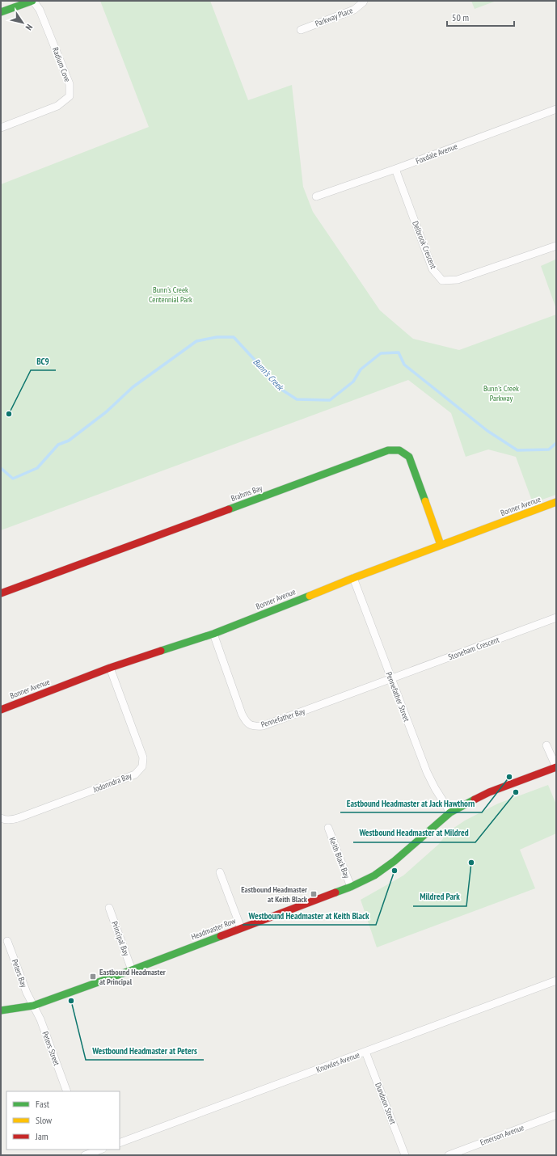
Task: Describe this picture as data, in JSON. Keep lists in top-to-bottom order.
{
  "streets": {
    "street": [
      "Parkway Place",
      "Radium Cove",
      "Foxdale Avenue",
      "Delbrook Crescent",
      "Brahms Bay",
      "Bonner Avenue",
      "Stoneham Crescent",
      "Pennefather Street",
      "Pennefather Bay",
      "Jodonndra Bay",
      "Keith Black Bay",
      "Headmaster Row",
      "Principal Bay",
      "Peters Bay",
      "Peters Street",
      "Knowles Avenue",
      "Dundoon Street",
      "Emerson Avenue"
    ]
  },
  "crossings": [
    ["Foxdale Avenue", "Delbrook Crescent"],
    ["Brahms Bay", "Bonner Avenue"],
    ["Bonner Avenue", "Pennefather Street"],
    ["Bonner Avenue", "Pennefather Bay"],
    ["Bonner Avenue", "Jodonndra Bay"],
    ["Stoneham Crescent", "Pennefather Street"],
    ["Stoneham Crescent", "Pennefather Bay"],
    ["Pennefather Street", "Pennefather Bay"],
    ["Pennefather Street", "Headmaster Row"],
    ["Keith Black Bay", "Headmaster Row"],
    ["Headmaster Row", "Principal Bay"],
    ["Headmaster Row", "Peters Bay"],
    ["Headmaster Row", "Peters Street"],
    ["Peters Bay", "Peters Street"],
    ["Knowles Avenue", "Dundoon Street"]
  ],
  "water": ["Bunn's Creek"],
  "parks": ["Bunn's Creek Centennial Park", "Bunn's Creek Parkway"],
  "places": {
    "other": [
      "BC9",
      "Eastbound Headmaster at Jack Hawthorn",
      "Westbound Headmaster at Mildred",
      "Mildred Park",
      "Westbound Headmaster at Keith Black",
      "Westbound Headmaster at Peters"
    ],
    "transit": ["Eastbound Headmaster at Keith Black", "Eastbound Headmaster at Principal"]
  },
  "legend": ["Fast", "Slow", "Jam"],
  "scale_bar": "50 m",
  "north": "bottom right"
}
